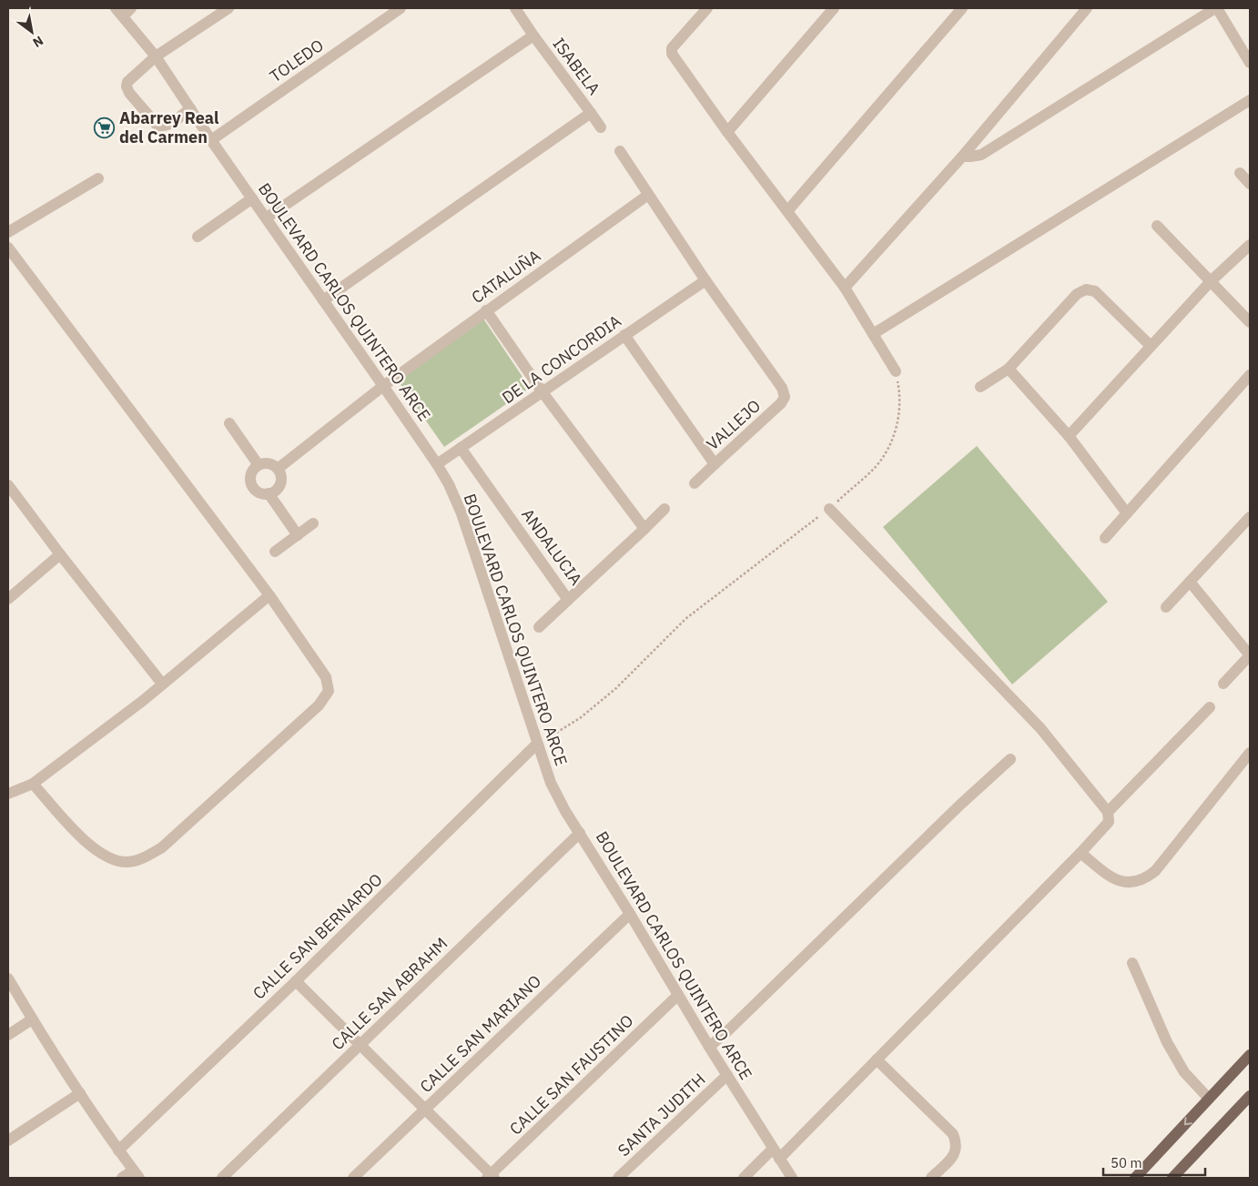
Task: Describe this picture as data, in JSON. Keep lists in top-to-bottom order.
{
  "streets": {
    "street": [
      "TOLEDO",
      "ISABELA",
      "CATALUÑA",
      "BOULEVARD CARLOS QUINTERO ARCE",
      "DE LA CONCORDIA",
      "VALLEJO",
      "ANDALUCIA",
      "CALLE SAN BERNARDO",
      "CALLE SAN ABRAHM",
      "CALLE SAN MARIANO",
      "CALLE SAN FAUSTINO",
      "SANTA JUDITH"
    ]
  },
  "crossings": [
    ["TOLEDO", "BOULEVARD CARLOS QUINTERO ARCE"],
    ["ISABELA", "BOULEVARD CARLOS QUINTERO ARCE"],
    ["CATALUÑA", "BOULEVARD CARLOS QUINTERO ARCE"],
    ["BOULEVARD CARLOS QUINTERO ARCE", "DE LA CONCORDIA"],
    ["BOULEVARD CARLOS QUINTERO ARCE", "CALLE SAN BERNARDO"],
    ["BOULEVARD CARLOS QUINTERO ARCE", "CALLE SAN ABRAHM"],
    ["BOULEVARD CARLOS QUINTERO ARCE", "CALLE SAN MARIANO"],
    ["BOULEVARD CARLOS QUINTERO ARCE", "CALLE SAN FAUSTINO"],
    ["BOULEVARD CARLOS QUINTERO ARCE", "SANTA JUDITH"],
    ["DE LA CONCORDIA", "VALLEJO"],
    ["DE LA CONCORDIA", "ANDALUCIA"]
  ],
  "places": {
    "supermarket": ["Abarrey Real del Carmen"]
  },
  "scale_bar": "50 m",
  "north": "bottom right"
}
